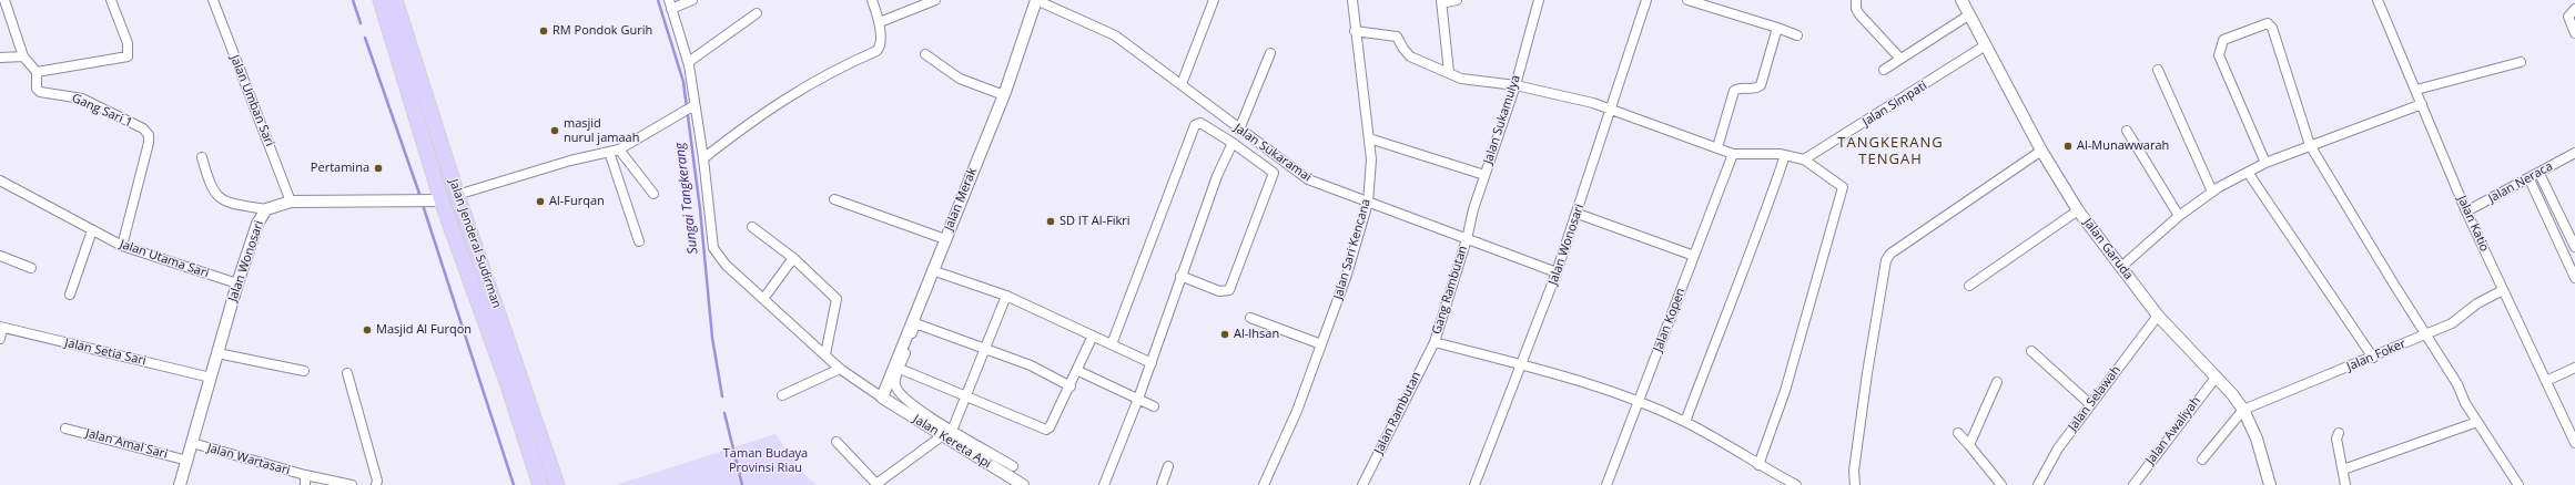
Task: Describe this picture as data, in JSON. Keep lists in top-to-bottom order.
{
  "streets": {
    "main road": ["Jalan Jenderal Sudirman"],
    "street": [
      "Jalan Umban Sari",
      "Jalan Simpati",
      "Gang Sari 1",
      "Jalan Sukamulya",
      "Jalan Sukaramai",
      "Jalan Neraca",
      "Jalan Merak",
      "Jalan Katio",
      "Jalan Wonosari",
      "Jalan Sari Kencana",
      "Jalan Garuda",
      "Jalan Utama Sari",
      "Gang Rambutan",
      "Jalan Kopen",
      "Jalan Setia Sari",
      "Jalan Foker",
      "Jalan Selawah",
      "Jalan Rambutan",
      "Jalan Awaliyah",
      "Jalan Kereta Api",
      "Jalan Amal Sari",
      "Jalan Wartasari"
    ]
  },
  "crossings": [
    ["Jalan Umban Sari", "Jalan Wonosari"],
    ["Jalan Simpati", "Jalan Garuda"],
    ["Gang Sari 1", "Jalan Utama Sari"],
    ["Jalan Sukamulya", "Jalan Sukaramai"],
    ["Jalan Sukamulya", "Gang Rambutan"],
    ["Jalan Sukaramai", "Jalan Merak"],
    ["Jalan Sukaramai", "Jalan Wonosari"],
    ["Jalan Sukaramai", "Jalan Sari Kencana"],
    ["Jalan Sukaramai", "Gang Rambutan"],
    ["Jalan Neraca", "Jalan Katio"],
    ["Jalan Merak", "Jalan Kereta Api"],
    ["Jalan Katio", "Jalan Foker"],
    ["Jalan Jenderal Sudirman", "Jalan Wonosari"],
    ["Jalan Wonosari", "Jalan Utama Sari"],
    ["Jalan Wonosari", "Jalan Setia Sari"],
    ["Jalan Wonosari", "Jalan Amal Sari"],
    ["Jalan Wonosari", "Jalan Wartasari"],
    ["Jalan Garuda", "Jalan Foker"],
    ["Jalan Garuda", "Jalan Selawah"],
    ["Jalan Garuda", "Jalan Awaliyah"],
    ["Gang Rambutan", "Jalan Rambutan"]
  ],
  "districts": ["TANGKERANG TENGAH"],
  "water": ["Sungai Tangkerang"],
  "parks": ["Taman Budaya Provinsi Riau"],
  "places": [
    "RM Pondok Gurih",
    "masjid nurul jamaah",
    "Al-Munawwarah",
    "Pertamina",
    "Al-Furqan",
    "SD IT Al-Fikri",
    "Masjid Al Furqon",
    "Al-Ihsan"
  ]
}
